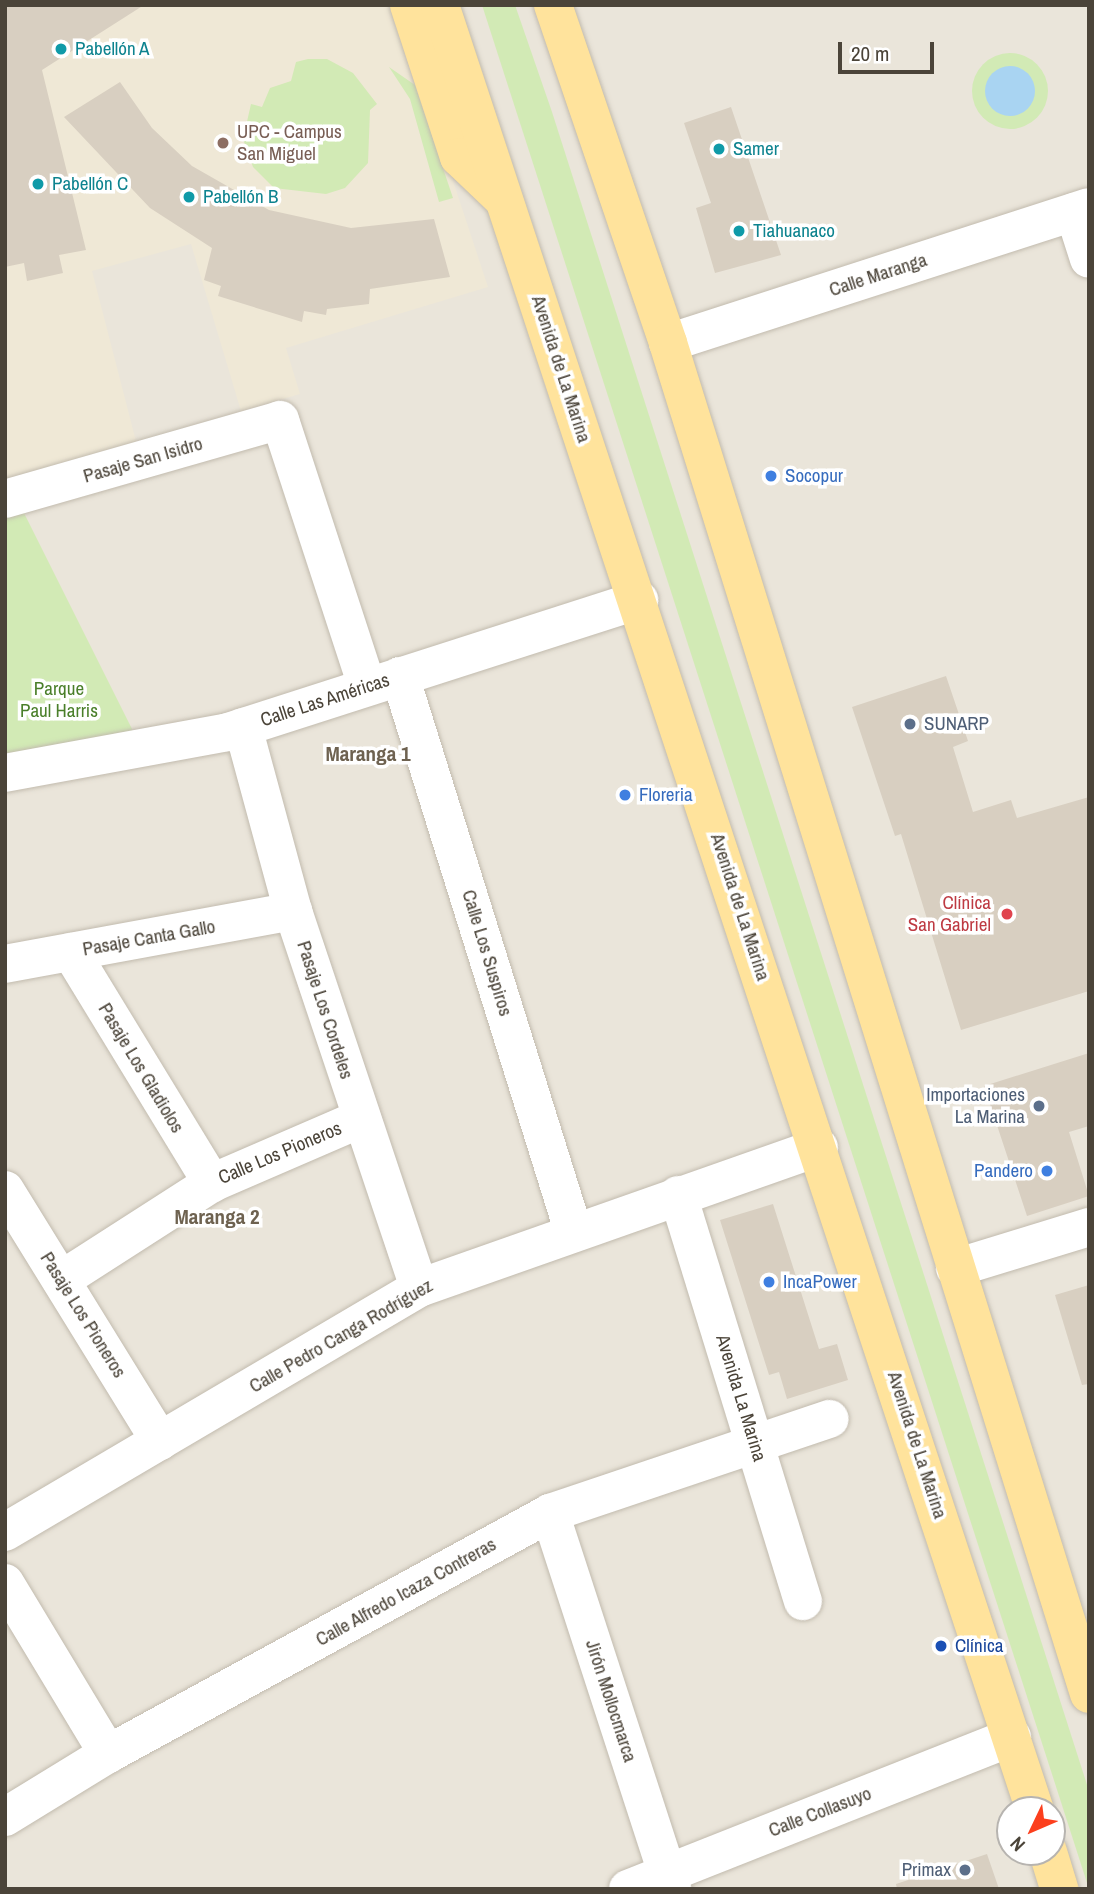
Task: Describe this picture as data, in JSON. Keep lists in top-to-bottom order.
{
  "streets": {
    "main road": ["Avenida de La Marina"],
    "street": [
      "Calle Maranga",
      "Pasaje San Isidro",
      "Calle Las Américas",
      "Pasaje Canta Gallo",
      "Calle Los Suspiros",
      "Pasaje Los Cordeles",
      "Pasaje Los Gladiolos",
      "Calle Los Pioneros",
      "Pasaje Los Pioneros",
      "Calle Pedro Canga Rodríguez",
      "Avenida La Marina",
      "Calle Alfredo Icaza Contreras",
      "Jirón Mollocmarca",
      "Calle Collasuyo"
    ]
  },
  "crossings": [
    ["Avenida de La Marina", "Calle Las Américas"],
    ["Avenida de La Marina", "Calle Pedro Canga Rodríguez"],
    ["Avenida de La Marina", "Calle Collasuyo"],
    ["Pasaje San Isidro", "Calle Los Suspiros"],
    ["Calle Las Américas", "Calle Los Suspiros"],
    ["Calle Las Américas", "Pasaje Los Cordeles"],
    ["Pasaje Canta Gallo", "Pasaje Los Cordeles"],
    ["Pasaje Canta Gallo", "Pasaje Los Gladiolos"],
    ["Calle Los Suspiros", "Calle Pedro Canga Rodríguez"],
    ["Pasaje Los Cordeles", "Calle Los Pioneros"],
    ["Pasaje Los Cordeles", "Calle Pedro Canga Rodríguez"],
    ["Pasaje Los Gladiolos", "Calle Los Pioneros"],
    ["Calle Los Pioneros", "Pasaje Los Pioneros"],
    ["Pasaje Los Pioneros", "Calle Pedro Canga Rodríguez"],
    ["Calle Pedro Canga Rodríguez", "Avenida La Marina"],
    ["Avenida La Marina", "Calle Alfredo Icaza Contreras"],
    ["Calle Alfredo Icaza Contreras", "Jirón Mollocmarca"],
    ["Jirón Mollocmarca", "Calle Collasuyo"]
  ],
  "districts": ["Maranga 1", "Maranga 2"],
  "parks": ["Parque Paul Harris"],
  "places": [
    "Pabellón A",
    "UPC - Campus San Miguel",
    "Samer",
    "Pabellón C",
    "Pabellón B",
    "Tiahuanaco",
    "Socopur",
    "SUNARP",
    "Floreria",
    "Clínica San Gabriel",
    "Importaciones La Marina",
    "Pandero",
    "IncaPower",
    "Clínica",
    "Primax"
  ],
  "scale_bar": "20 m",
  "north": "bottom left"
}
